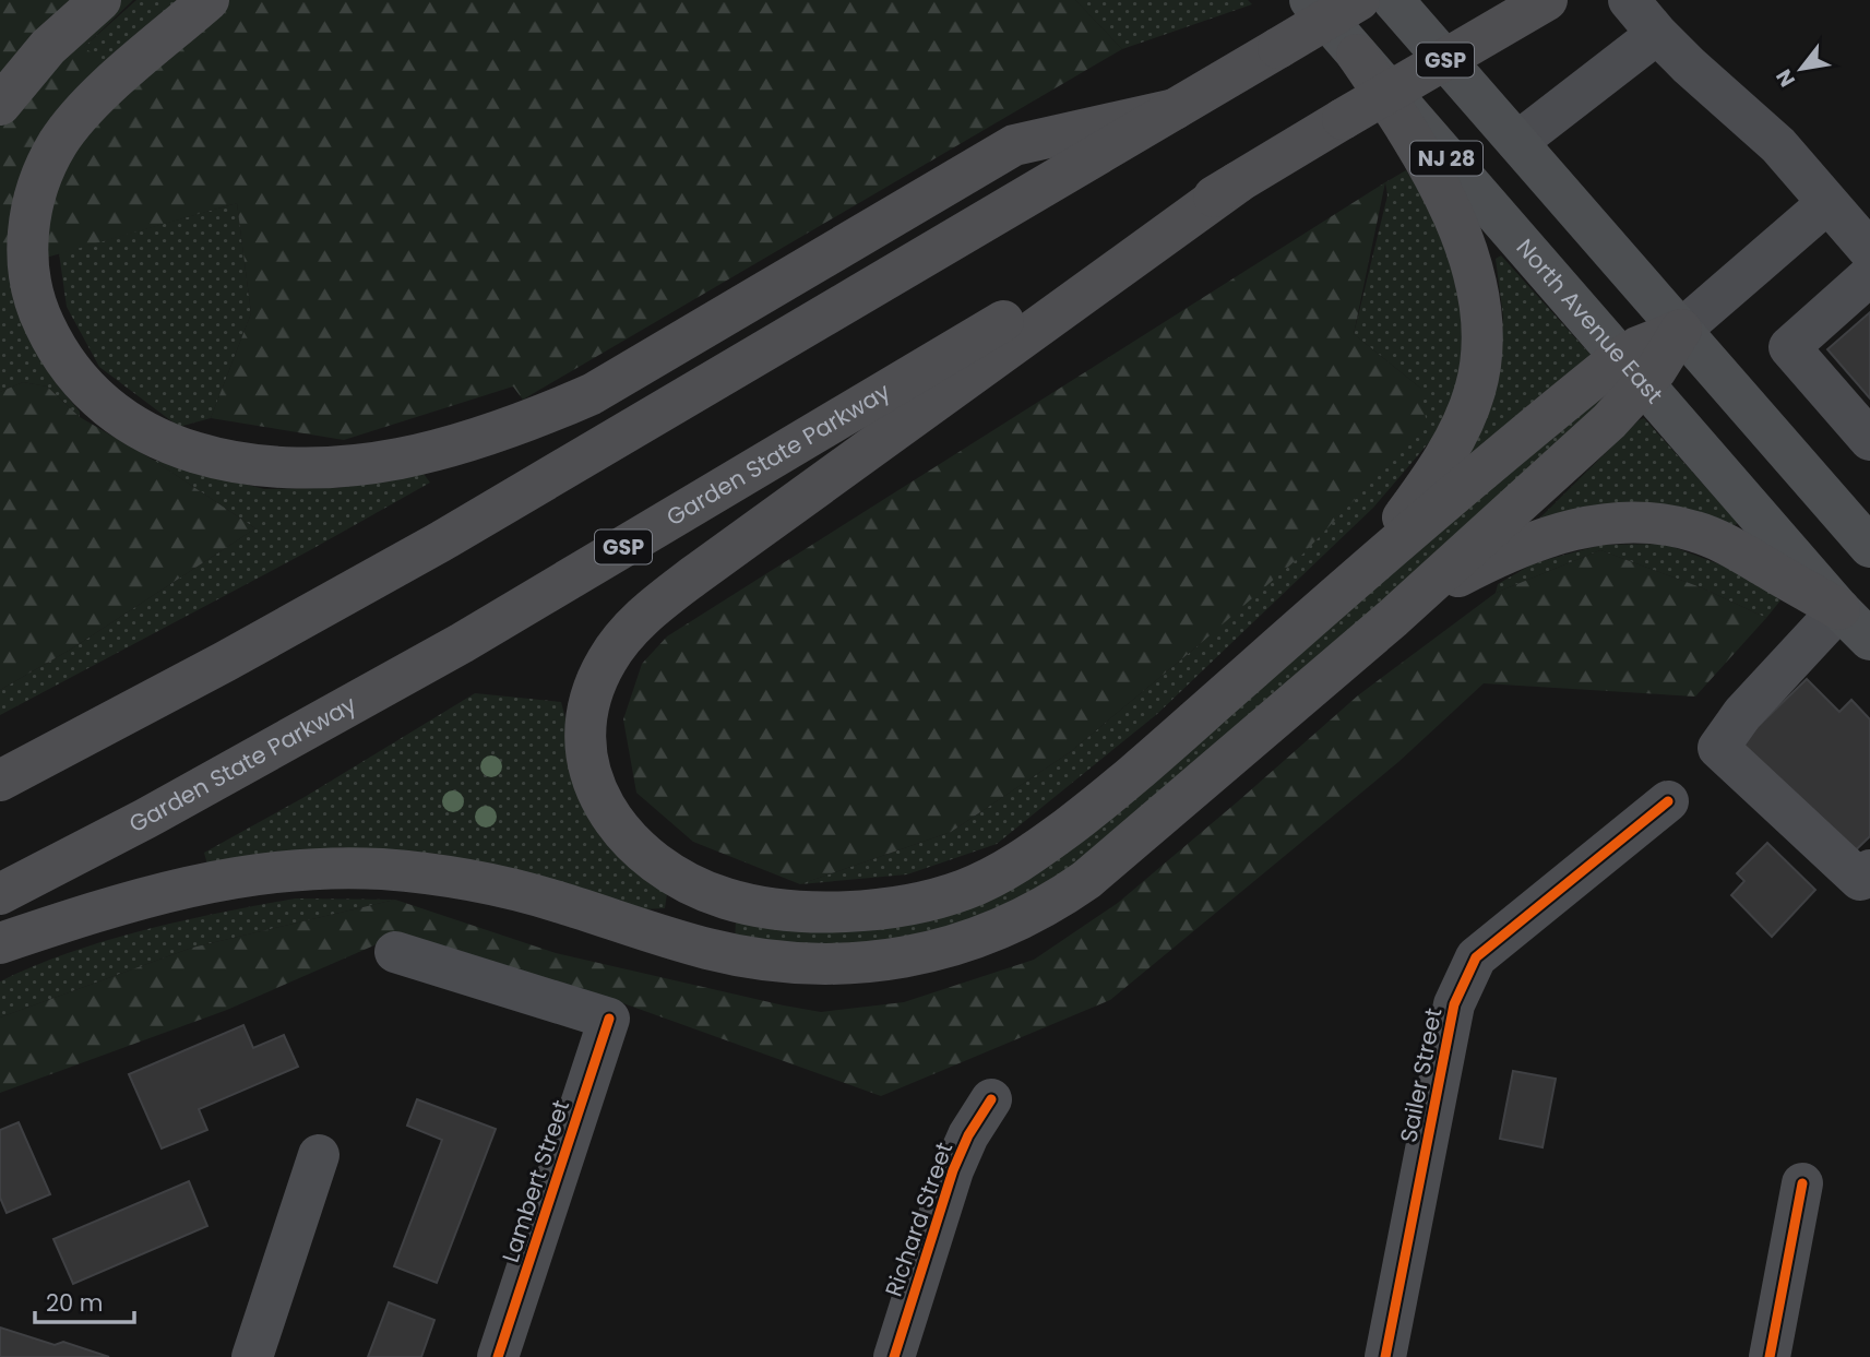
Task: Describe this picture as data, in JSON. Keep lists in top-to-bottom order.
{
  "streets": {
    "highway": ["GSP", "Garden State Parkway"],
    "main road": ["NJ 28", "North Avenue East"],
    "street": ["Sailer Street", "Lambert Street", "Richard Street"]
  },
  "scale_bar": "20 m",
  "north": "bottom left"
}
